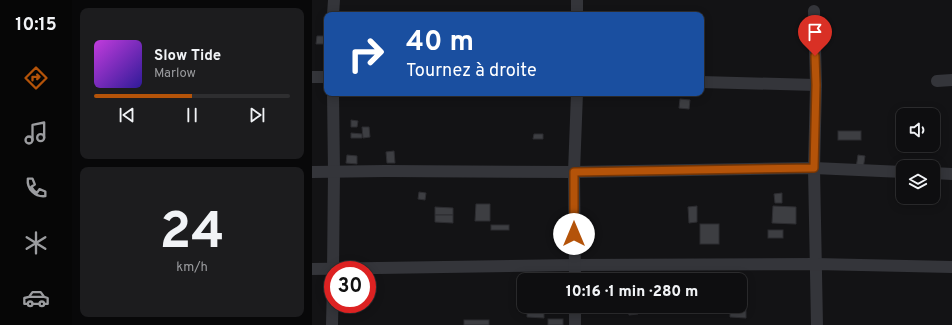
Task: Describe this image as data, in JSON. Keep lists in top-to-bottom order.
{
  "page": {
    "tabs": "10:15",
    "turn": ["40 m", "Tournez à droite"],
    "song": ["Slow Tide", "Marlow"],
    "tile": ["24", "km/h"],
    "limit": "30",
    "trip": "10:16 · 1 min · 280 m"
  }
}
